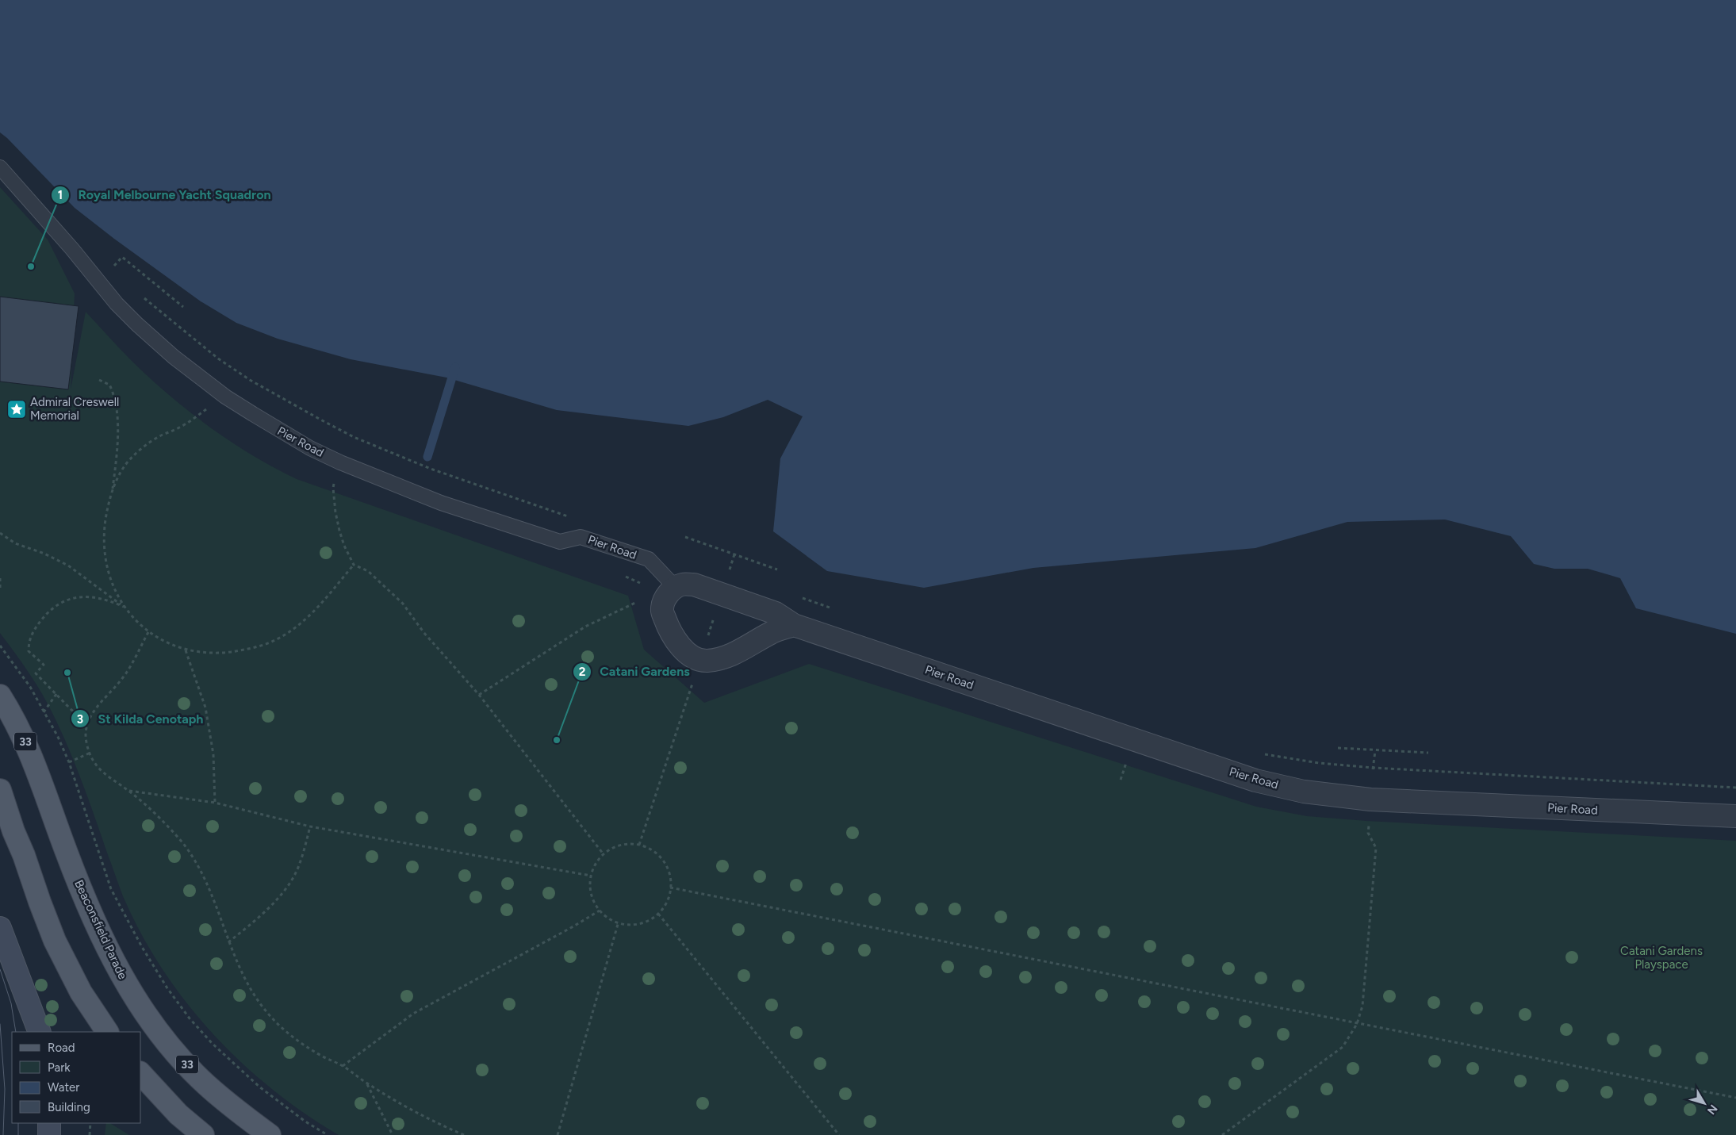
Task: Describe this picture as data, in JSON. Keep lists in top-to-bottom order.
{
  "streets": {
    "main road": ["33", "Beaconsfield Parade"],
    "street": ["Pier Road"]
  },
  "parks": ["Catani Gardens Playspace"],
  "places": {
    "other": ["Royal Melbourne Yacht Squadron", "St Kilda Cenotaph", "Catani Gardens"],
    "place": ["Admiral Creswell Memorial"]
  },
  "legend": [
    "Road",
    "Park",
    "Water",
    "Building"
  ],
  "north": "bottom right"
}
